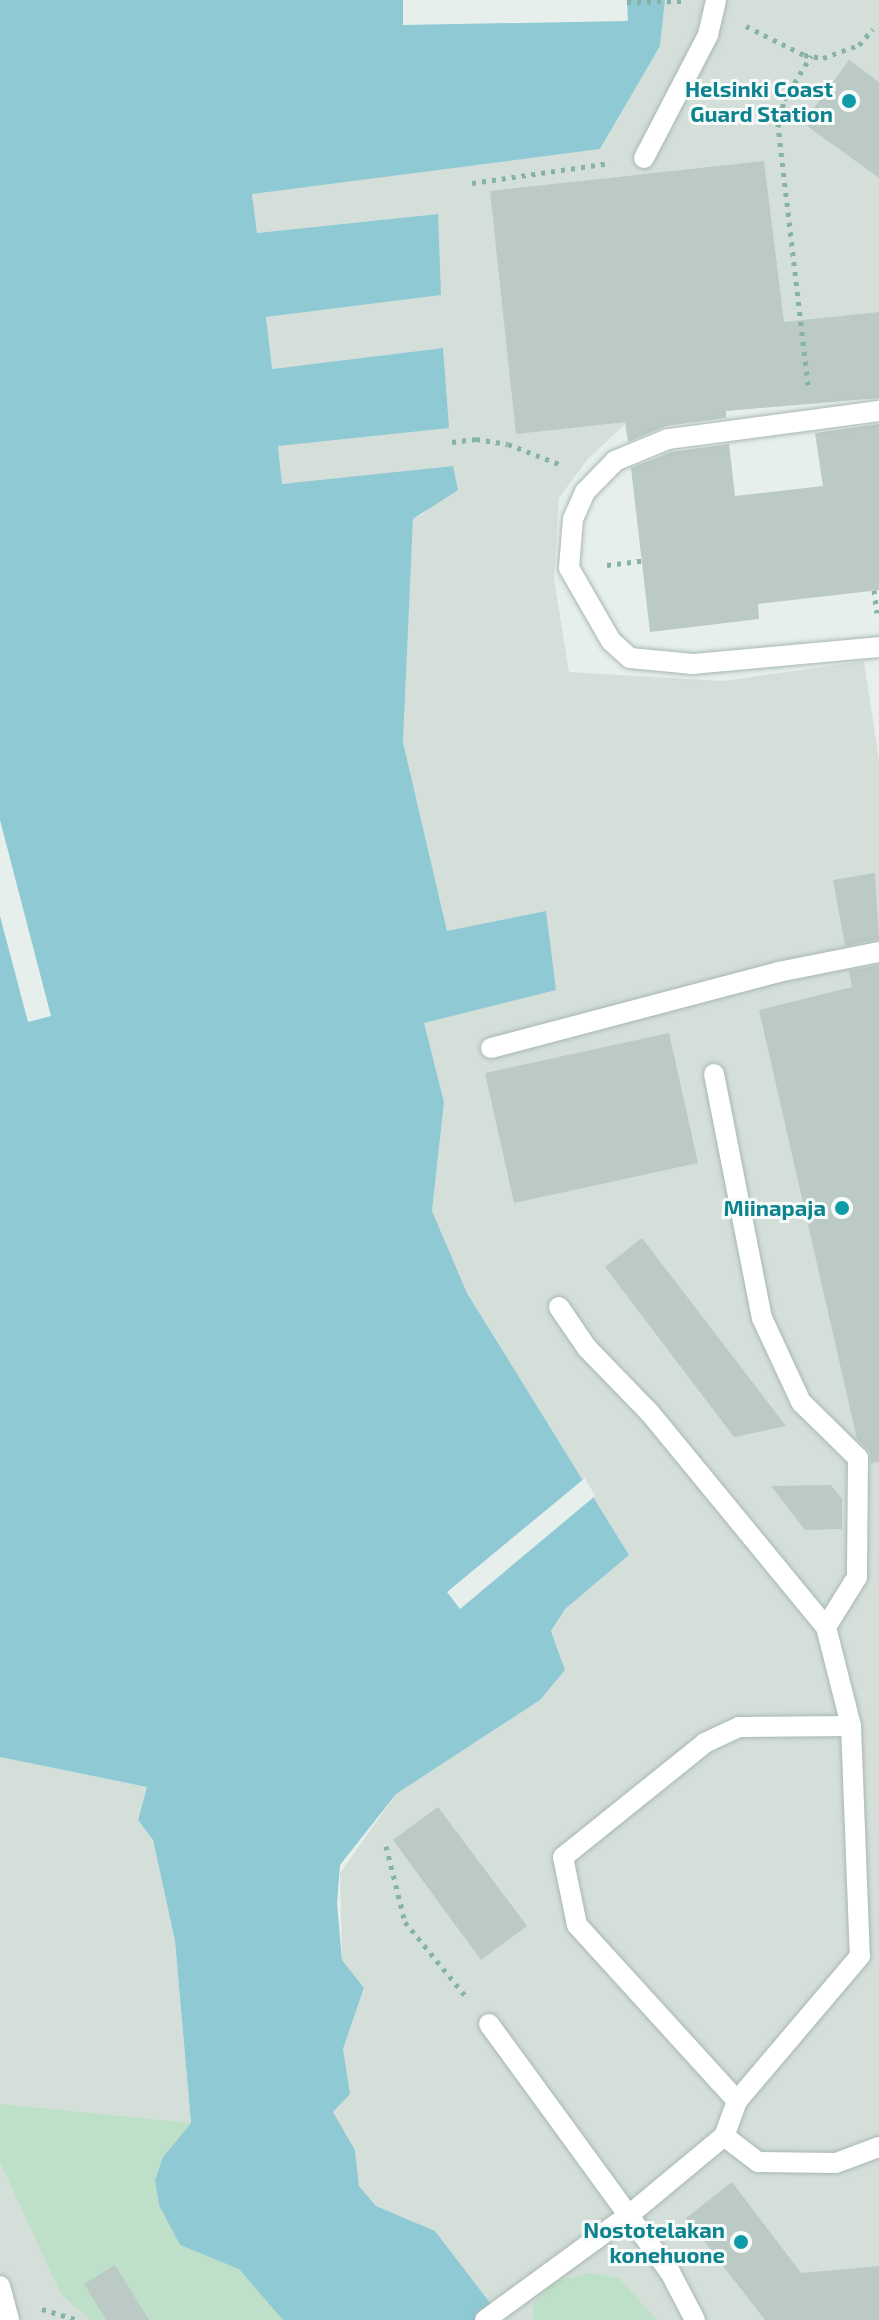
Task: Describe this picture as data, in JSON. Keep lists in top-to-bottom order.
{
  "places": ["Helsinki Coast Guard Station", "Miinapaja", "Nostotelakan konehuone"]
}
